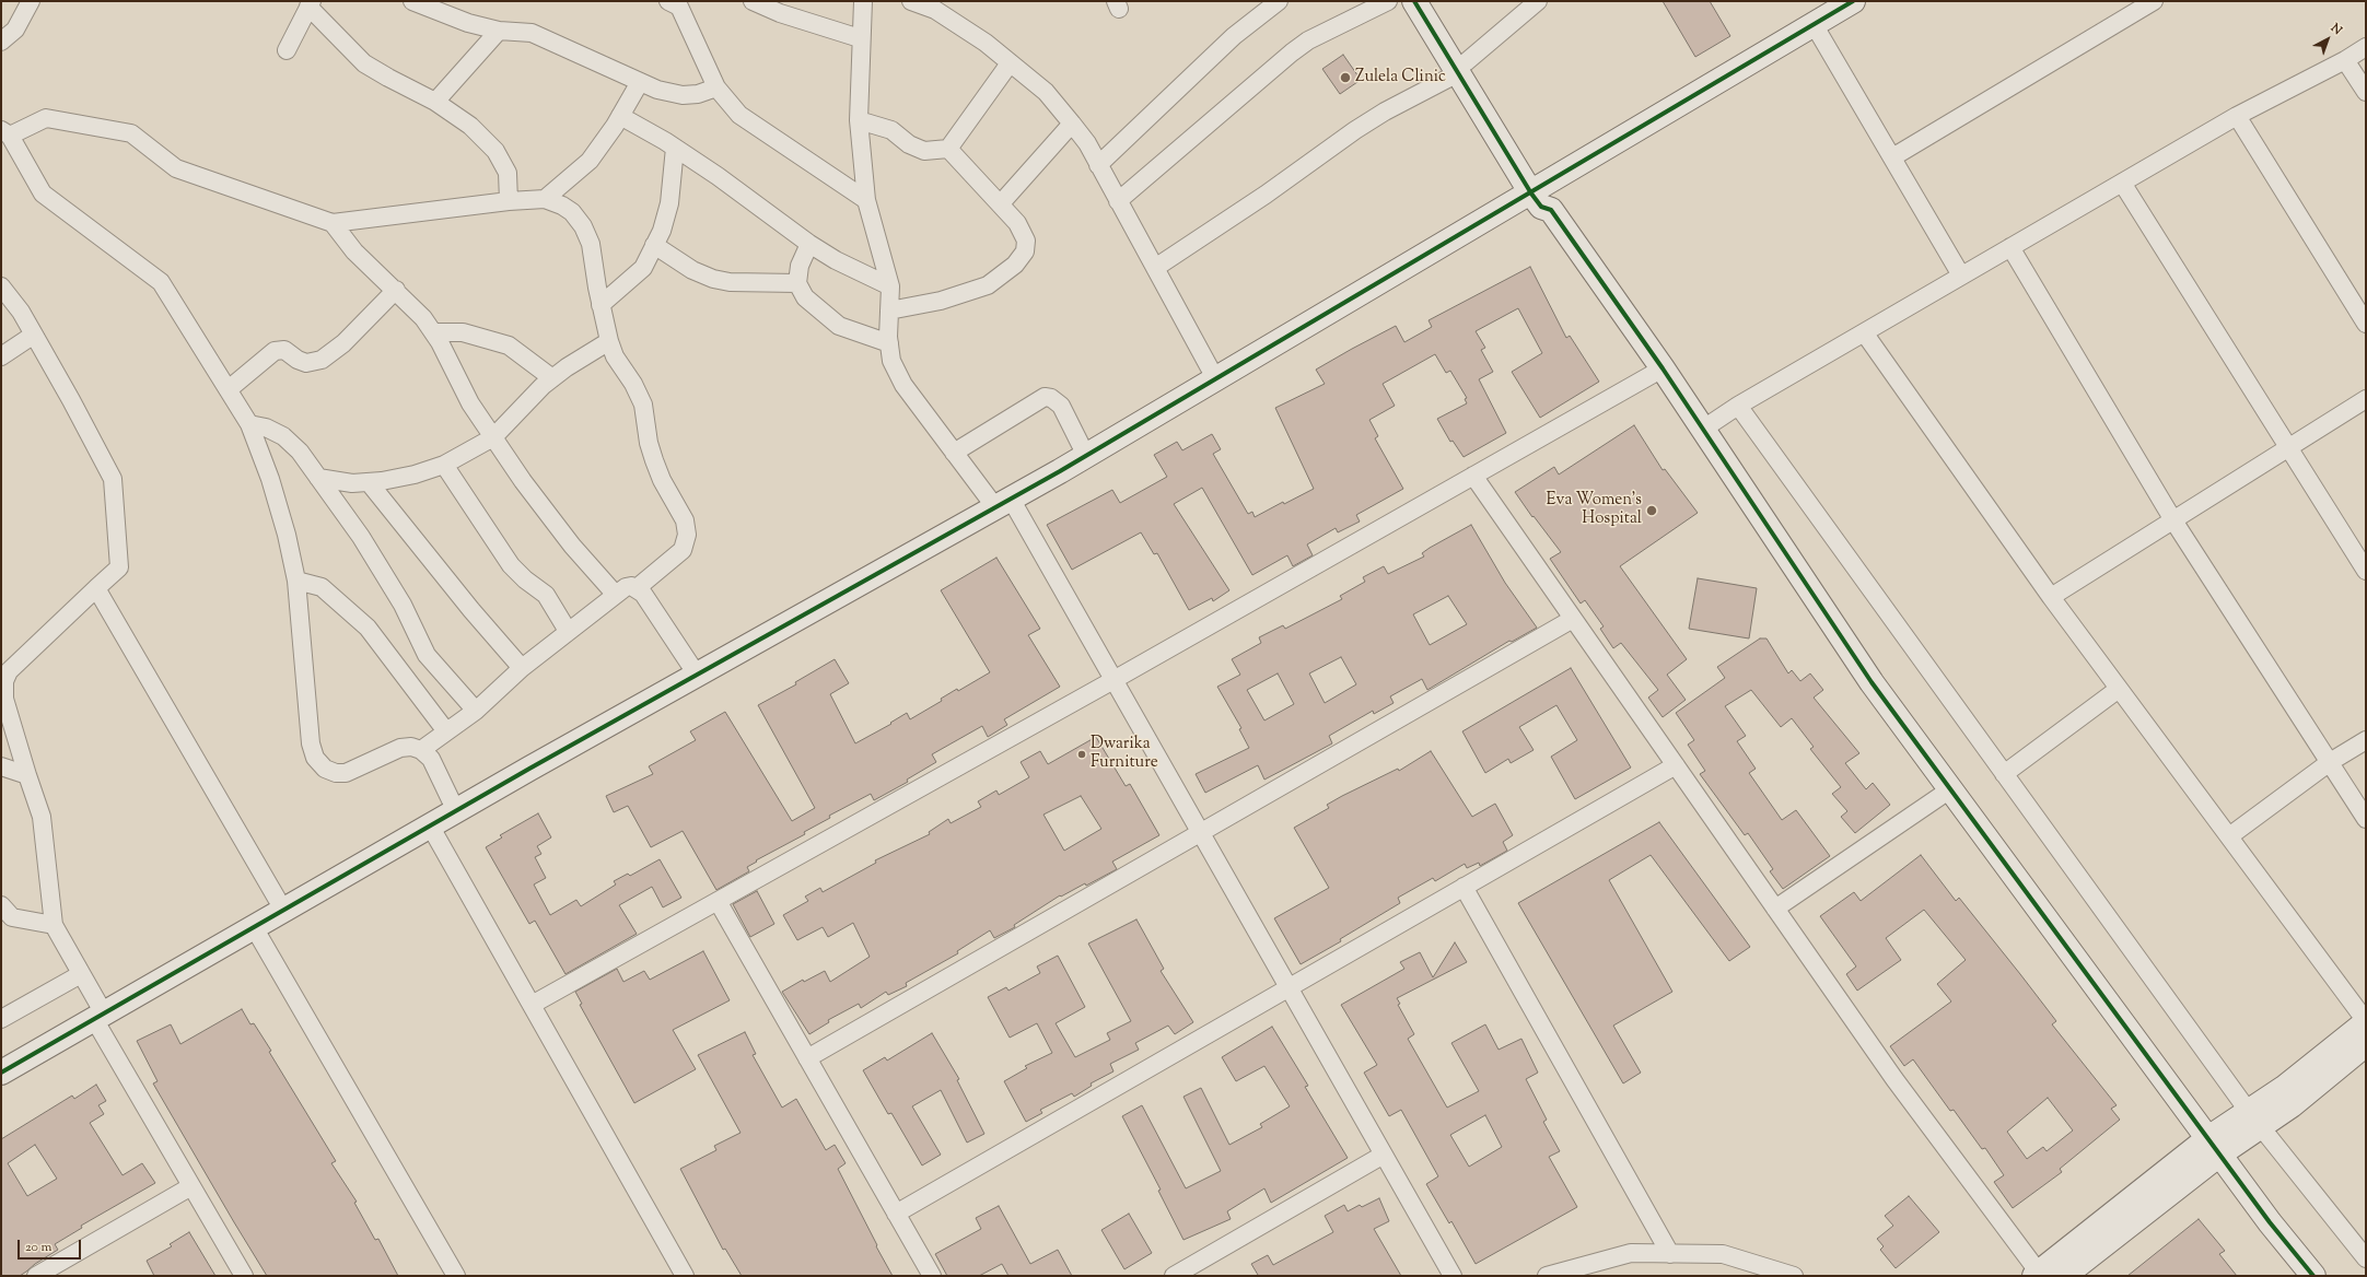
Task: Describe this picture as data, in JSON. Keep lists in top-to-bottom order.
{
  "places": ["Zulela Clinic", "Eva Women's Hospital", "Dwarika Furniture"],
  "scale_bar": "20 m",
  "north": "top right"
}
